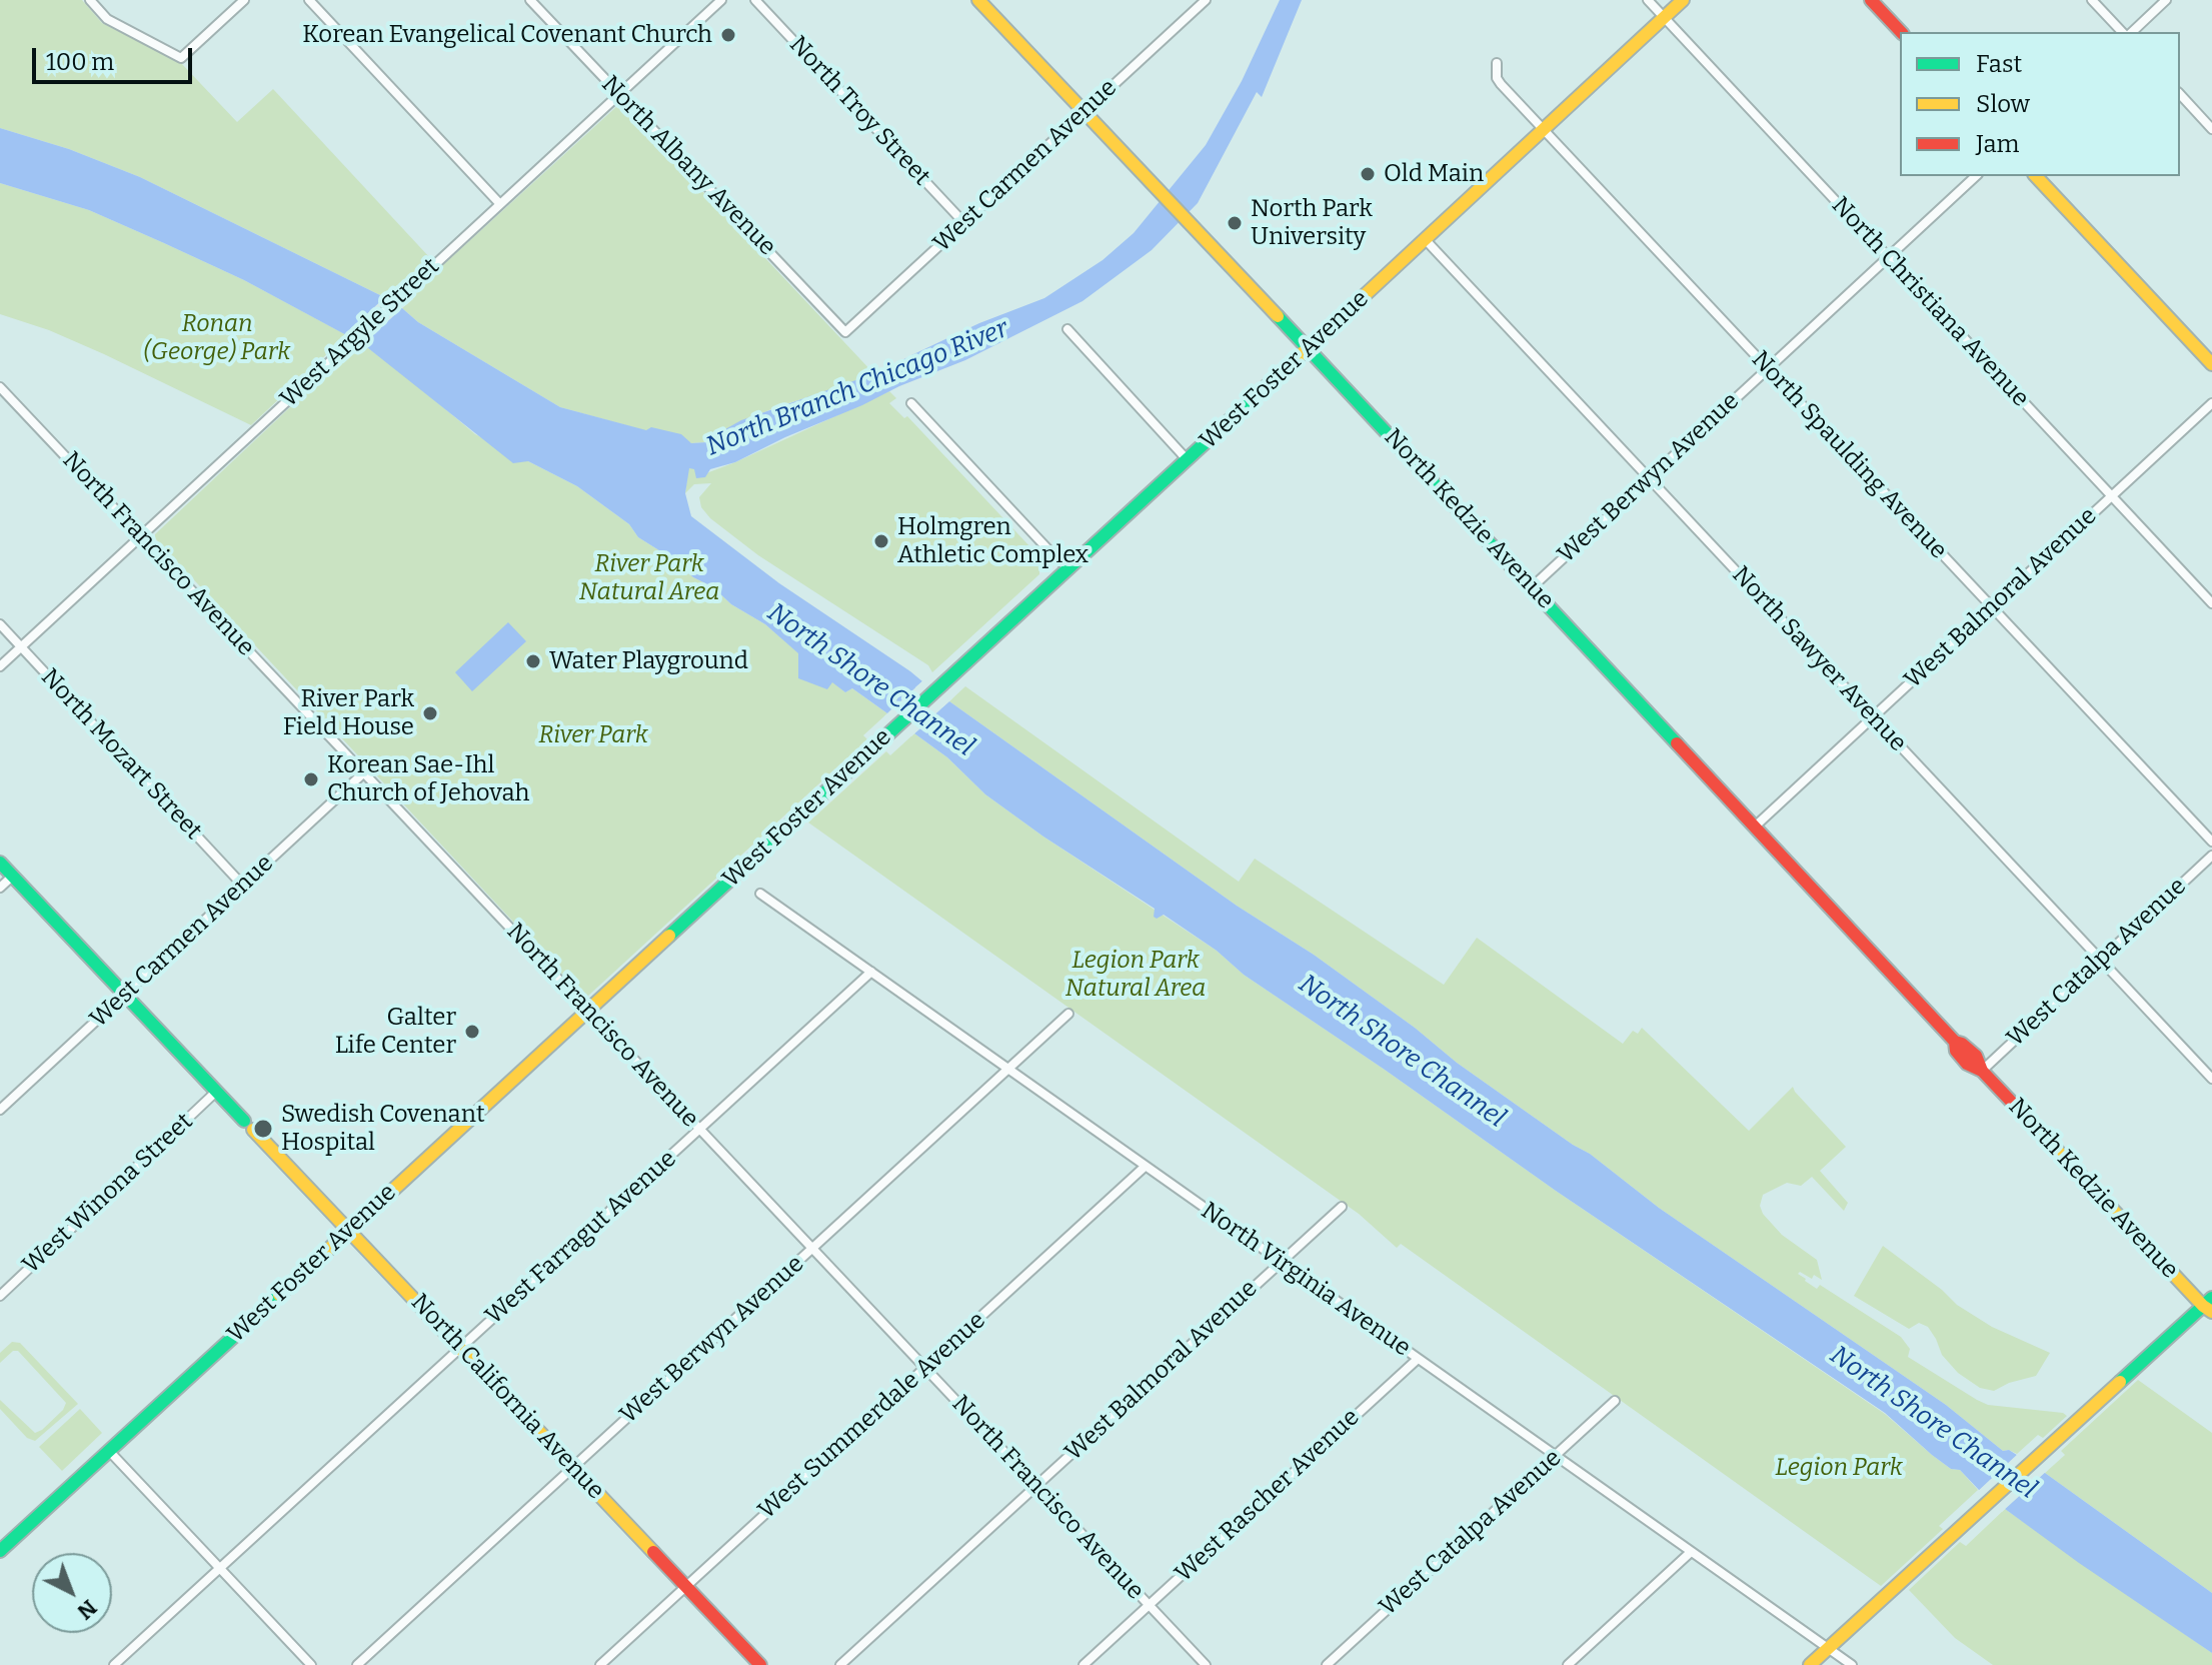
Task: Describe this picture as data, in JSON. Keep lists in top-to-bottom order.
{
  "streets": {
    "main road": ["West Foster Avenue", "North Kedzie Avenue", "North California Avenue"],
    "street": [
      "North Troy Street",
      "North Albany Avenue",
      "West Carmen Avenue",
      "North Christiana Avenue",
      "West Argyle Street",
      "North Spaulding Avenue",
      "West Berwyn Avenue",
      "North Francisco Avenue",
      "West Balmoral Avenue",
      "North Sawyer Avenue",
      "North Mozart Street",
      "West Catalpa Avenue",
      "West Winona Street",
      "West Farragut Avenue",
      "North Virginia Avenue",
      "West Summerdale Avenue",
      "West Rascher Avenue"
    ]
  },
  "crossings": [
    ["North Troy Street", "West Carmen Avenue"],
    ["North Albany Avenue", "West Carmen Avenue"],
    ["North Albany Avenue", "West Argyle Street"],
    ["West Carmen Avenue", "North Kedzie Avenue"],
    ["West Carmen Avenue", "North Francisco Avenue"],
    ["West Carmen Avenue", "North Mozart Street"],
    ["West Carmen Avenue", "North California Avenue"],
    ["North Christiana Avenue", "West Foster Avenue"],
    ["North Christiana Avenue", "West Berwyn Avenue"],
    ["North Christiana Avenue", "West Balmoral Avenue"],
    ["West Argyle Street", "North Francisco Avenue"],
    ["West Argyle Street", "North Mozart Street"],
    ["West Foster Avenue", "North Spaulding Avenue"],
    ["West Foster Avenue", "North Kedzie Avenue"],
    ["West Foster Avenue", "North Francisco Avenue"],
    ["West Foster Avenue", "North Sawyer Avenue"],
    ["West Foster Avenue", "North California Avenue"],
    ["North Spaulding Avenue", "West Berwyn Avenue"],
    ["North Spaulding Avenue", "West Balmoral Avenue"],
    ["West Berwyn Avenue", "North Kedzie Avenue"],
    ["West Berwyn Avenue", "North Francisco Avenue"],
    ["West Berwyn Avenue", "North Sawyer Avenue"],
    ["West Berwyn Avenue", "North Virginia Avenue"],
    ["West Berwyn Avenue", "North California Avenue"],
    ["North Kedzie Avenue", "West Balmoral Avenue"],
    ["North Kedzie Avenue", "West Catalpa Avenue"],
    ["North Francisco Avenue", "West Balmoral Avenue"],
    ["North Francisco Avenue", "West Farragut Avenue"],
    ["North Francisco Avenue", "West Summerdale Avenue"],
    ["North Francisco Avenue", "West Rascher Avenue"],
    ["West Balmoral Avenue", "North Sawyer Avenue"],
    ["West Balmoral Avenue", "North Virginia Avenue"],
    ["North Sawyer Avenue", "West Catalpa Avenue"],
    ["West Catalpa Avenue", "North Virginia Avenue"],
    ["West Winona Street", "North California Avenue"],
    ["West Farragut Avenue", "North Virginia Avenue"],
    ["West Farragut Avenue", "North California Avenue"],
    ["North Virginia Avenue", "West Summerdale Avenue"],
    ["North Virginia Avenue", "West Rascher Avenue"],
    ["North California Avenue", "West Summerdale Avenue"]
  ],
  "water": ["North Branch Chicago River", "North Shore Channel"],
  "parks": [
    "Ronan (George) Park",
    "River Park Natural Area",
    "River Park",
    "Legion Park Natural Area",
    "Legion Park"
  ],
  "places": [
    "Korean Evangelical Covenant Church",
    "Old Main",
    "North Park University",
    "Holmgren Athletic Complex",
    "Water Playground",
    "River Park Field House",
    "Korean Sae-Ihl Church of Jehovah",
    "Galter Life Center",
    "Swedish Covenant Hospital"
  ],
  "legend": ["Fast", "Slow", "Jam"],
  "scale_bar": "100 m",
  "north": "bottom right"
}
